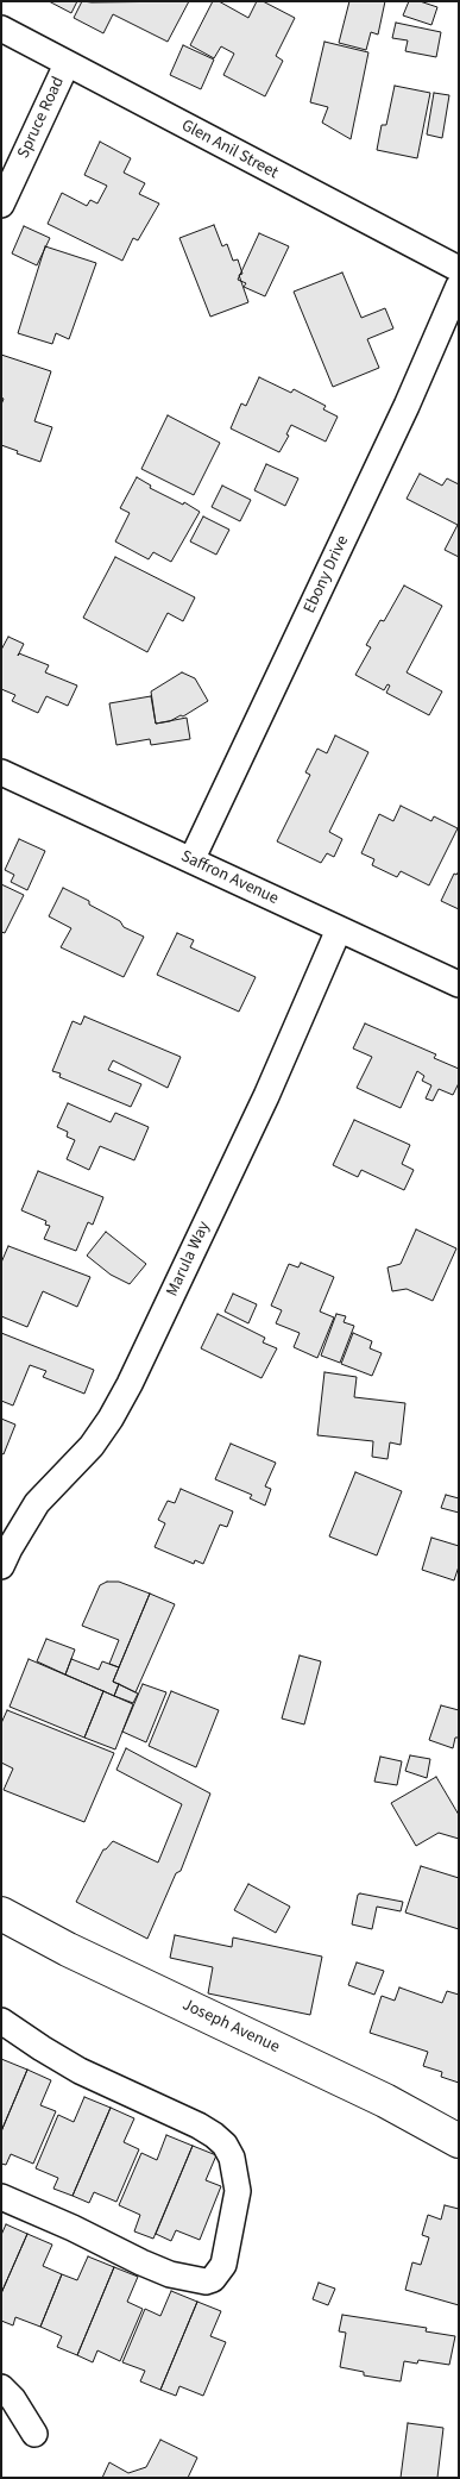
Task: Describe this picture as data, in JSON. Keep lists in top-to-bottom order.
{
  "streets": {
    "street": [
      "Spruce Road",
      "Glen Anil Street",
      "Ebony Drive",
      "Saffron Avenue",
      "Marula Way",
      "Joseph Avenue"
    ]
  },
  "crossings": [
    ["Spruce Road", "Glen Anil Street"],
    ["Ebony Drive", "Saffron Avenue"],
    ["Saffron Avenue", "Marula Way"]
  ]
}
